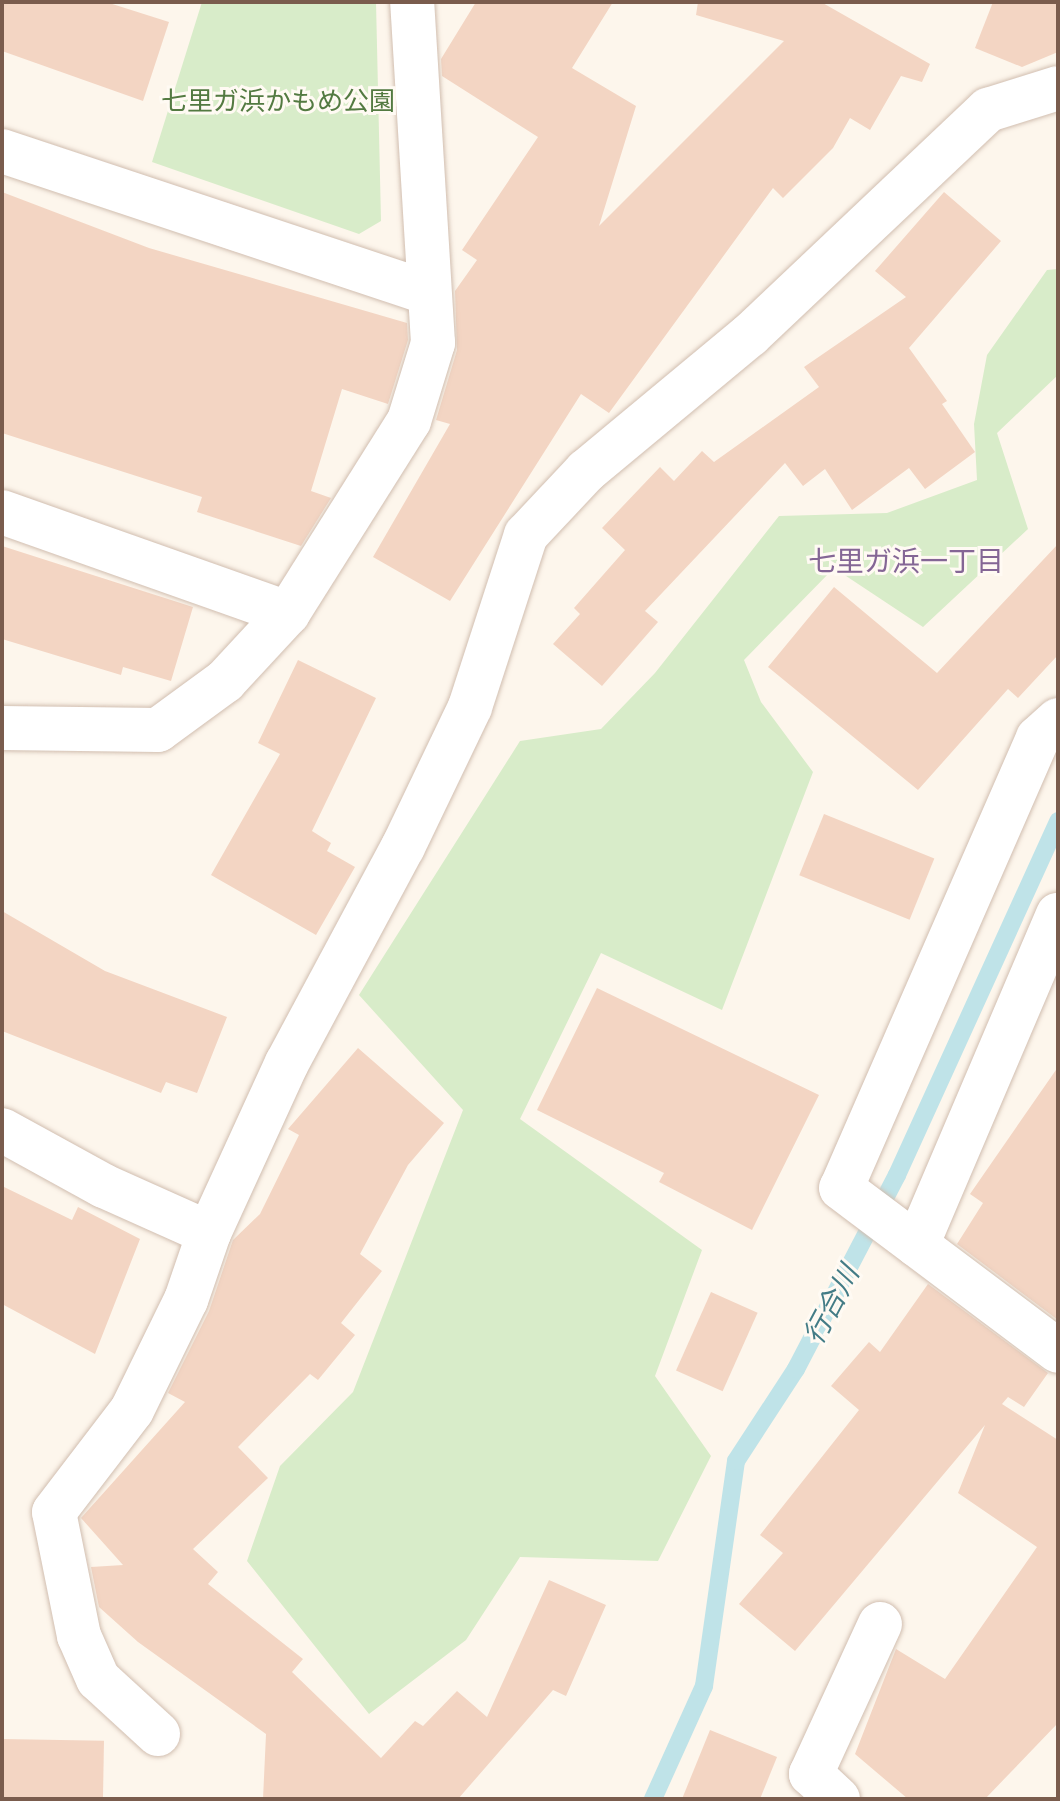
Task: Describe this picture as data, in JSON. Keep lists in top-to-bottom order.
{
  "districts": ["七里ガ浜一丁目"],
  "water": ["行合川"],
  "parks": ["七里ガ浜かもめ公園"]
}
